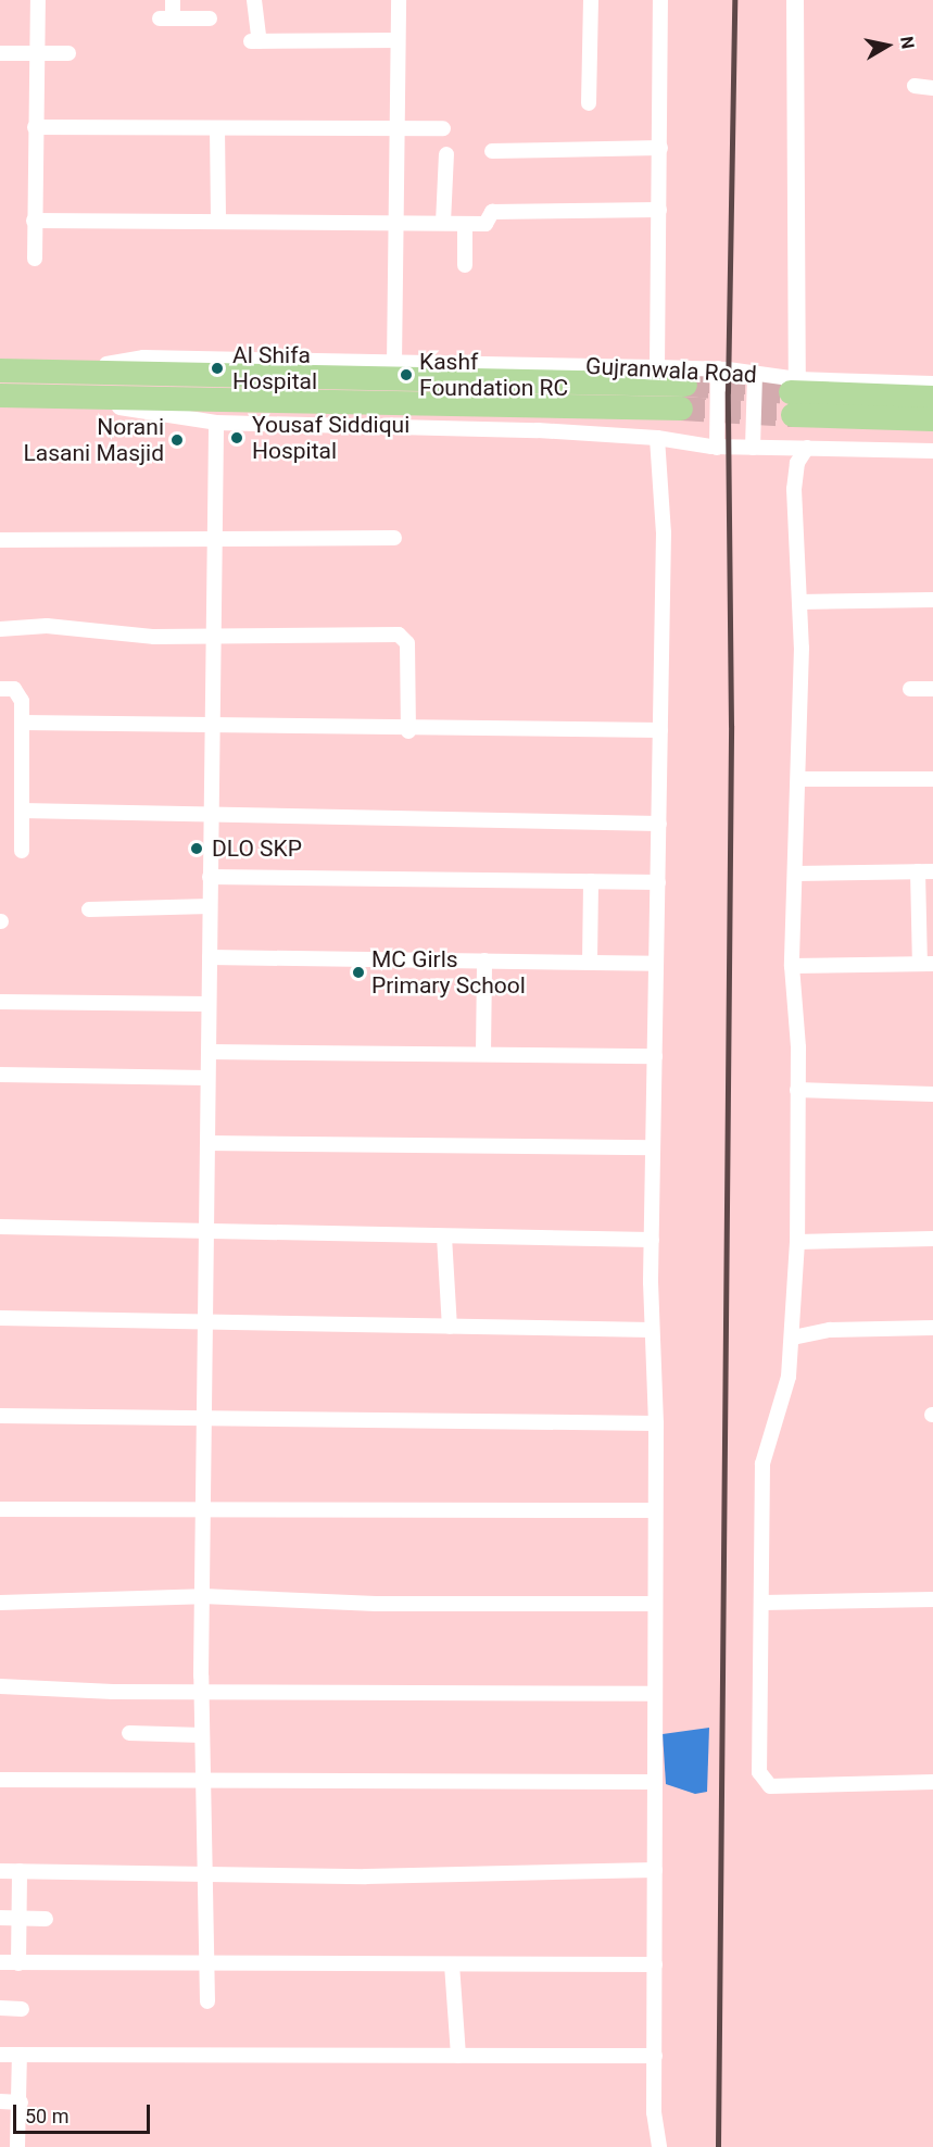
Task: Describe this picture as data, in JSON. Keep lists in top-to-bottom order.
{
  "streets": {
    "highway": ["Gujranwala Road"]
  },
  "places": [
    "Al Shifa Hospital",
    "Kashf Foundation RC",
    "Yousaf Siddiqui Hospital",
    "Norani Lasani Masjid",
    "DLO SKP",
    "MC Girls Primary School"
  ],
  "scale_bar": "50 m",
  "north": "right"
}
